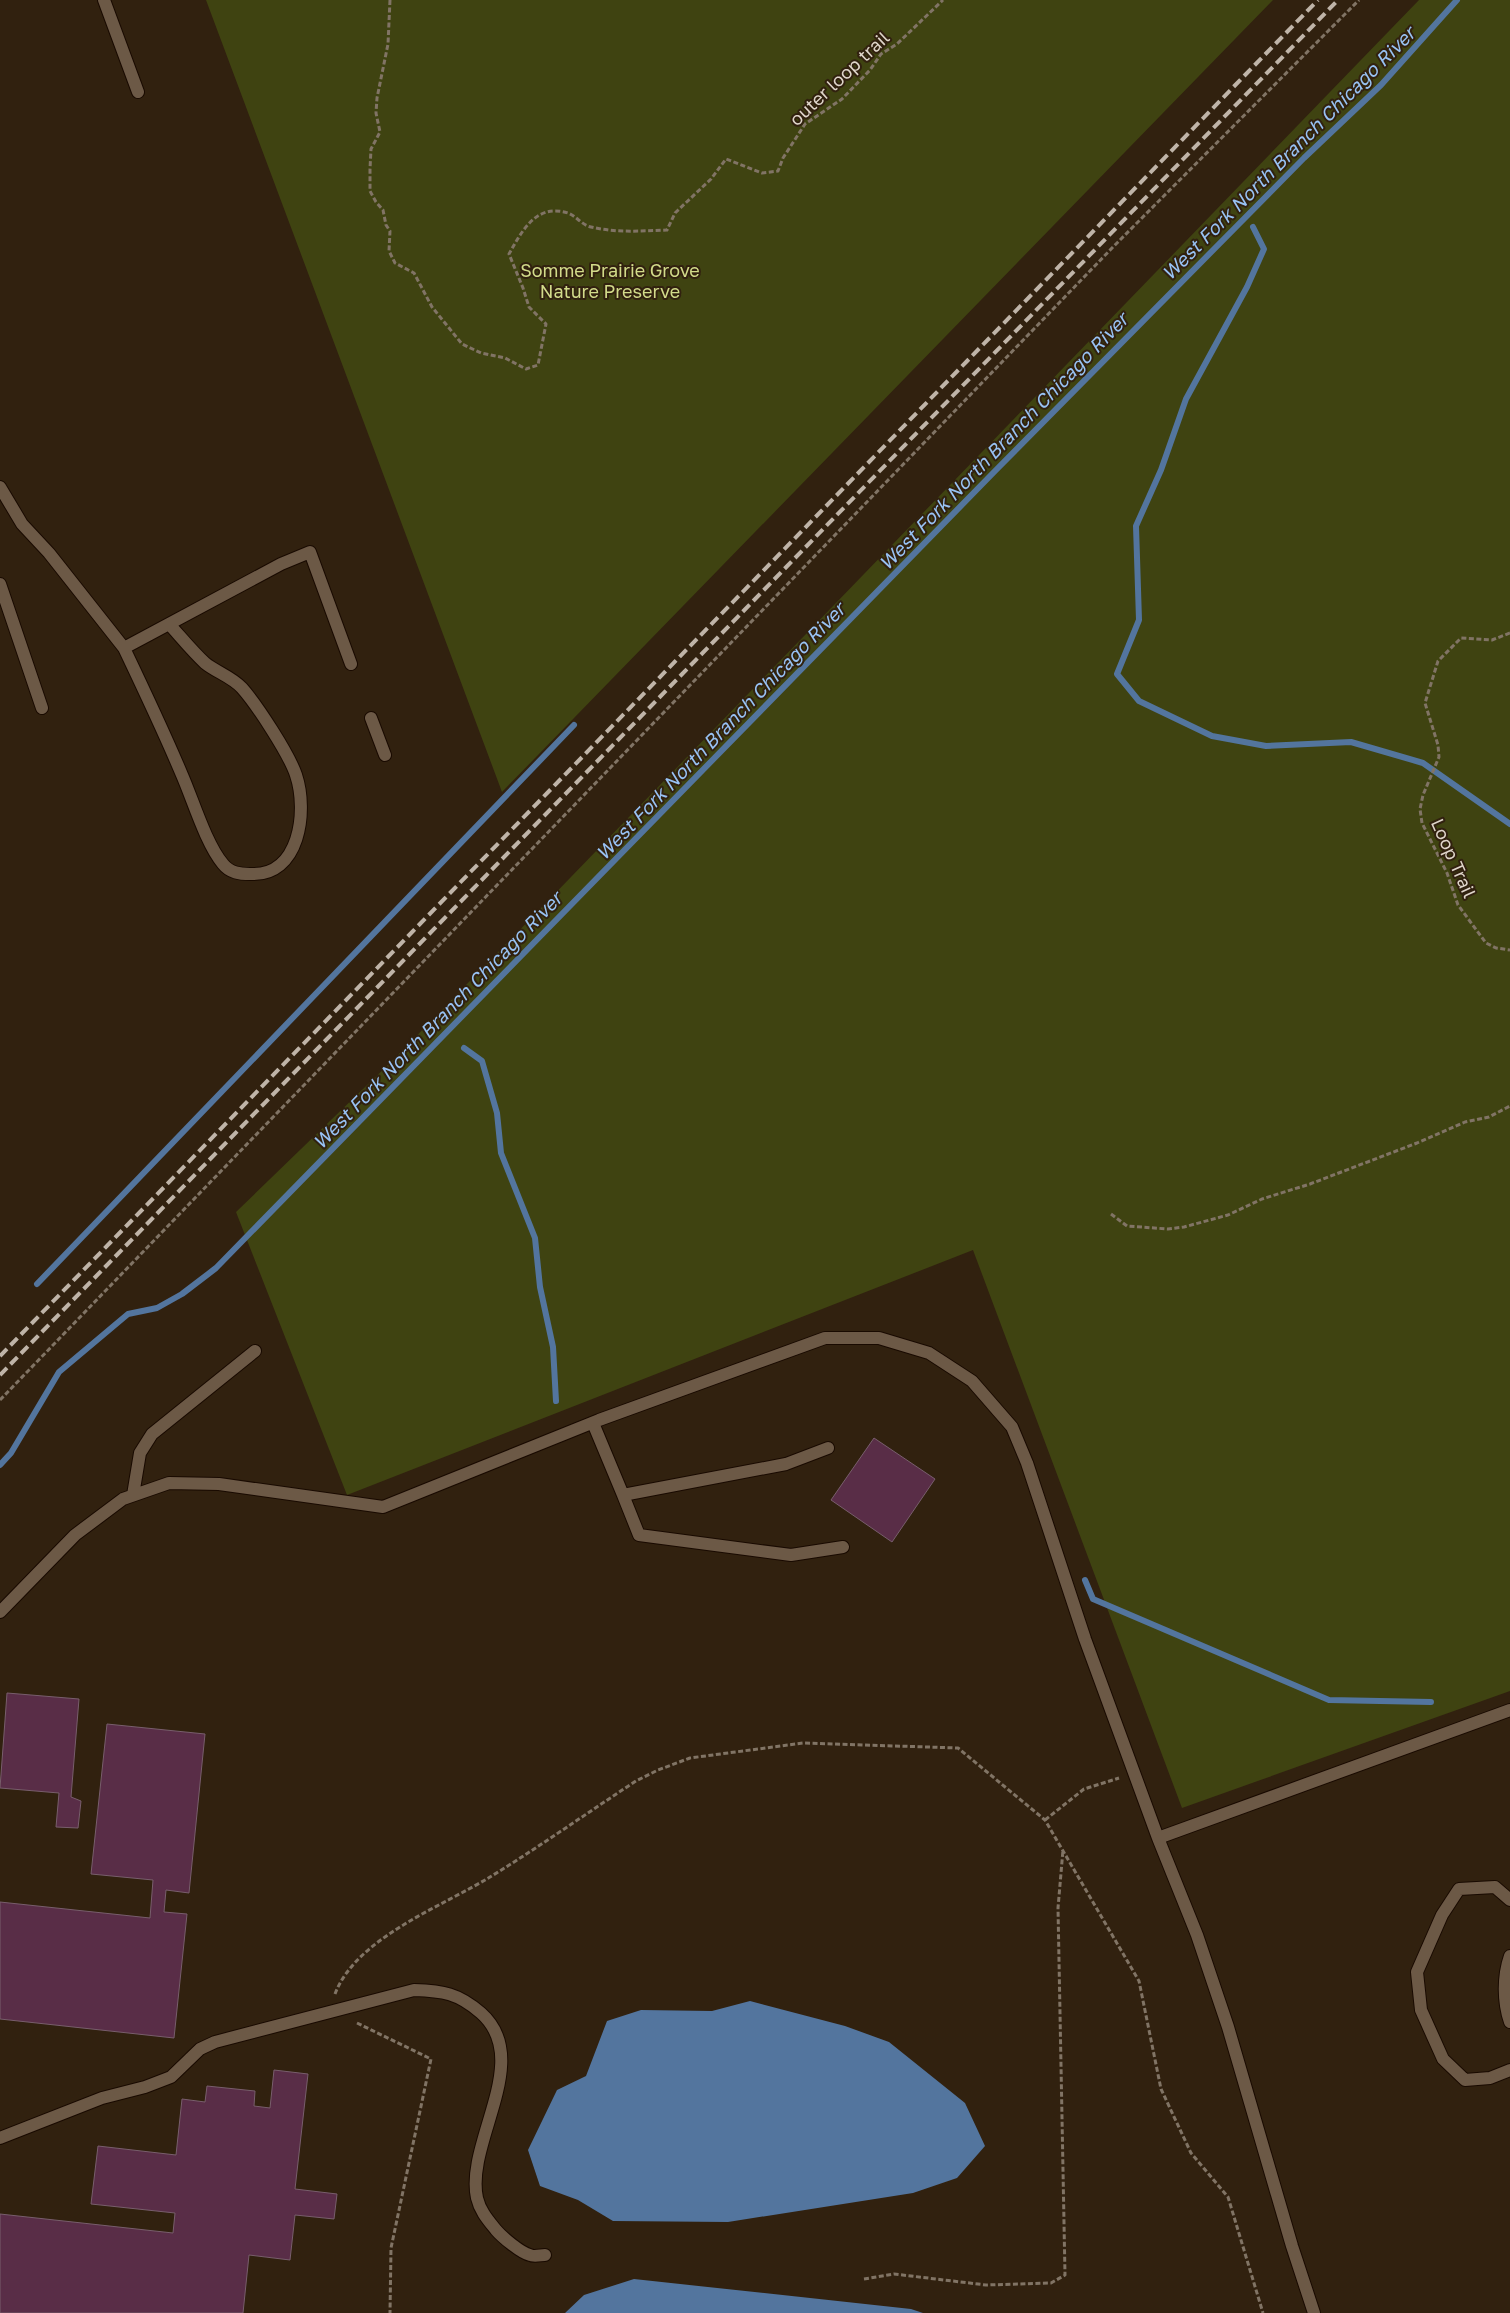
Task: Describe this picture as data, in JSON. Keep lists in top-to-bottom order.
{
  "streets": {
    "path": ["outer loop trail", "Loop Trail"]
  },
  "water": ["West Fork North Branch Chicago River"],
  "parks": ["Somme Prairie Grove Nature Preserve"]
}
